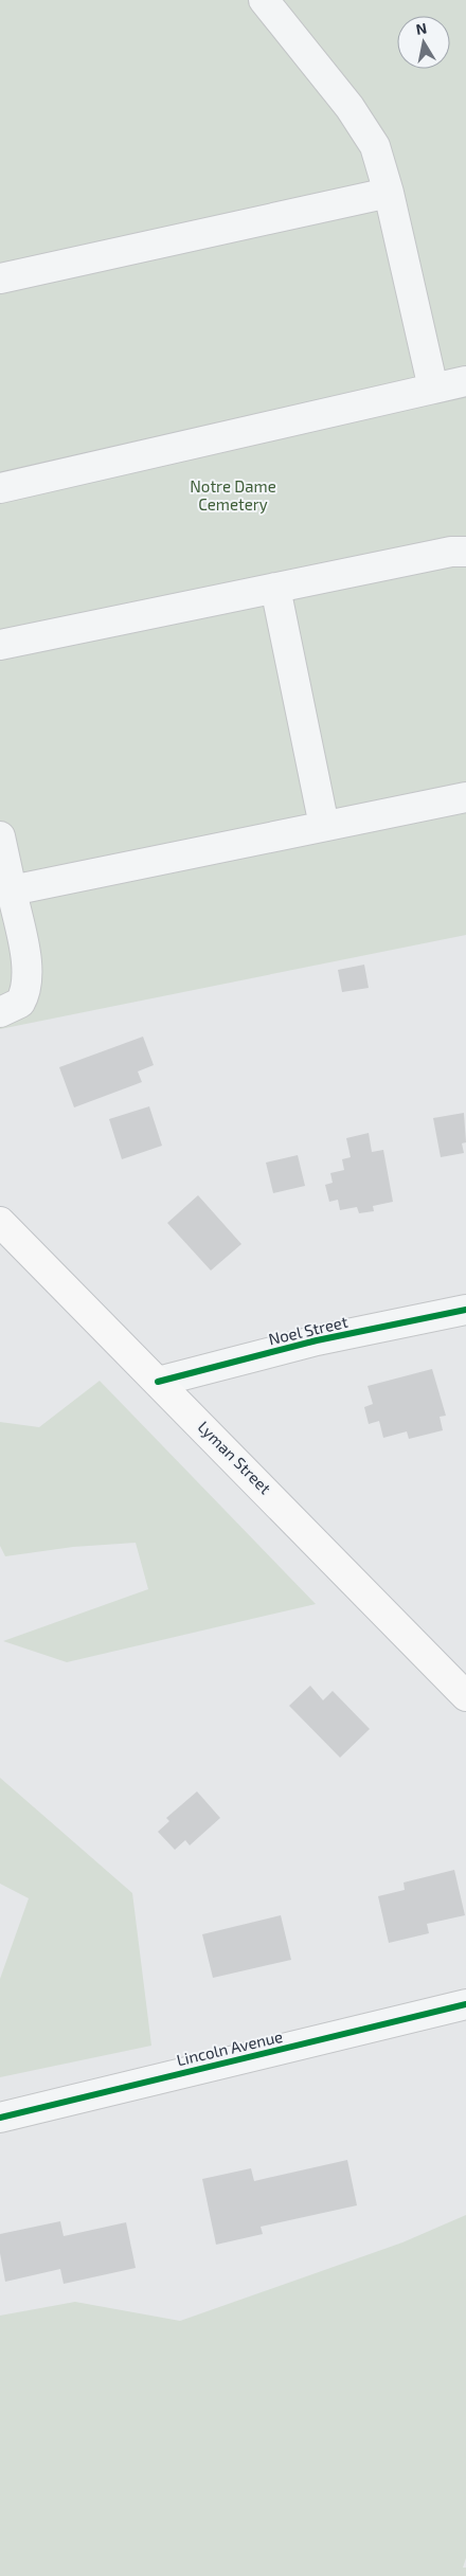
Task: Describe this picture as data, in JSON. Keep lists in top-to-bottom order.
{
  "streets": {
    "main road": ["Lyman Street"],
    "street": ["Noel Street", "Lincoln Avenue"]
  },
  "crossings": [
    ["Noel Street", "Lyman Street"]
  ],
  "parks": ["Notre Dame Cemetery"],
  "north": "top"
}
